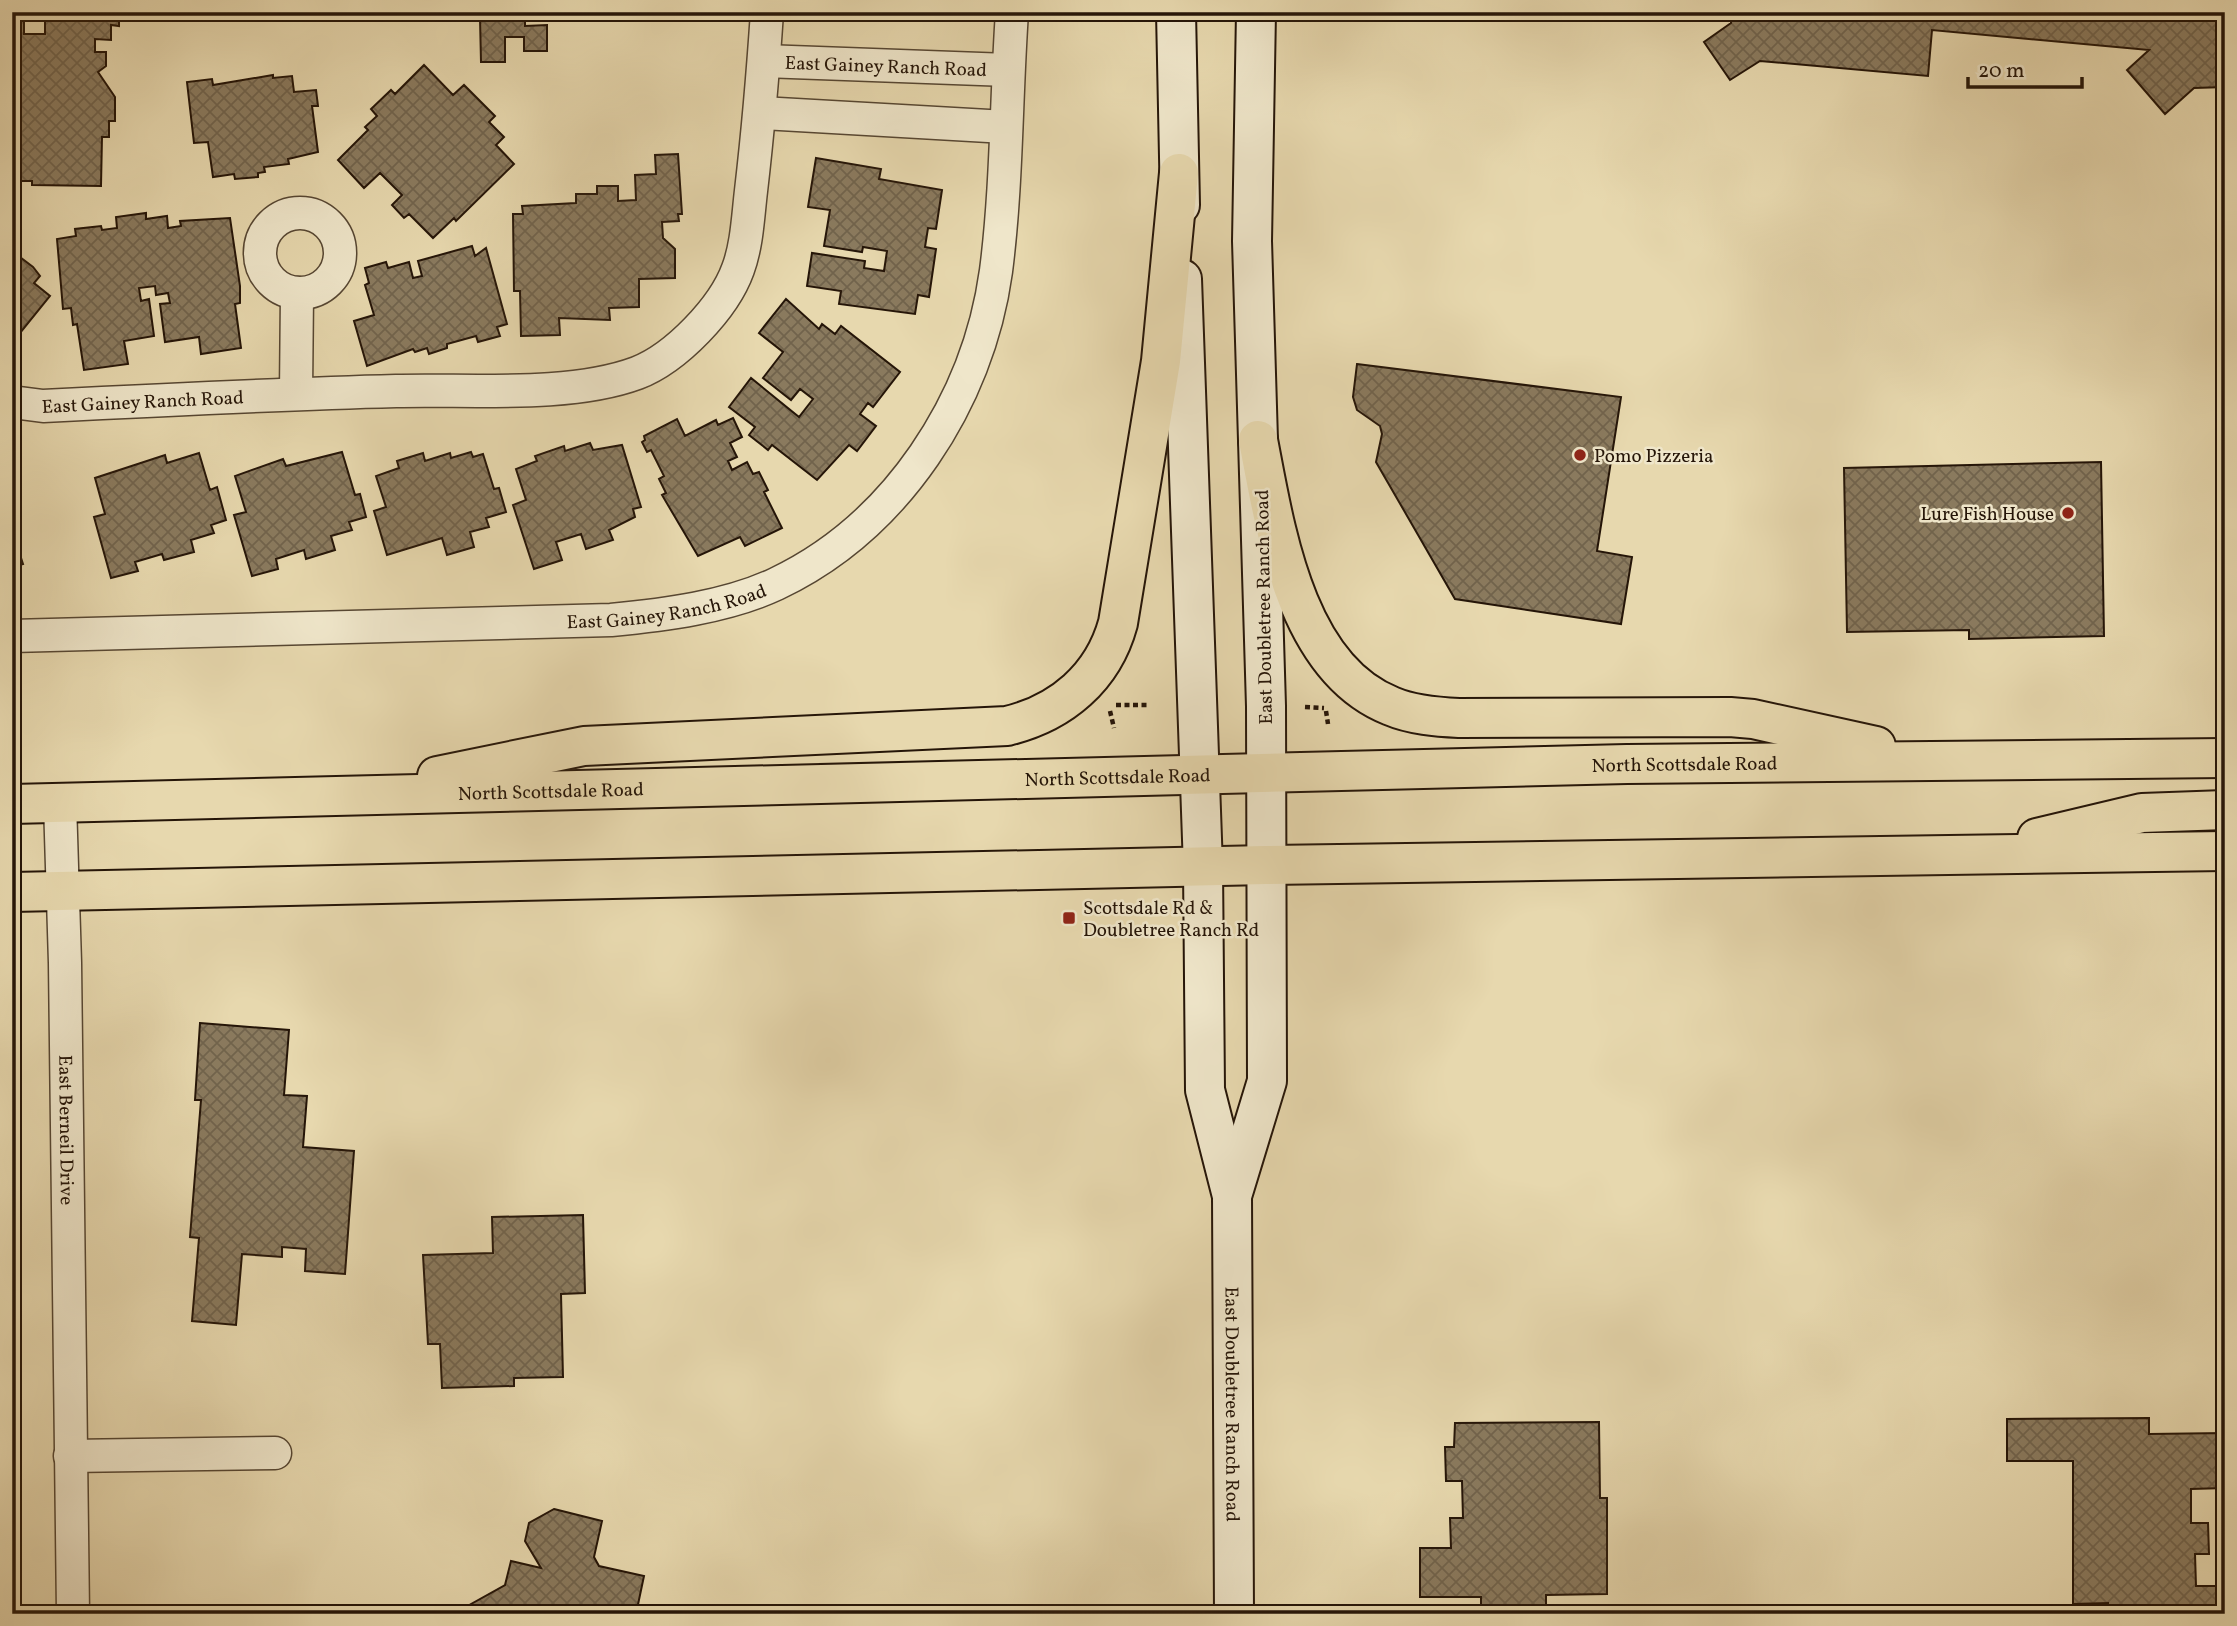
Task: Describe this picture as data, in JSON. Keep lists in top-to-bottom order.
{
  "streets": {
    "main road": ["East Doubletree Ranch Road", "North Scottsdale Road"],
    "street": ["East Gainey Ranch Road", "East Berneil Drive"]
  },
  "crossings": [
    ["East Doubletree Ranch Road", "North Scottsdale Road"],
    ["North Scottsdale Road", "East Berneil Drive"]
  ],
  "places": {
    "other": ["Pomo Pizzeria", "Lure Fish House"],
    "transit": ["Scottsdale Rd & Doubletree Ranch Rd"]
  },
  "scale_bar": "20 m"
}
